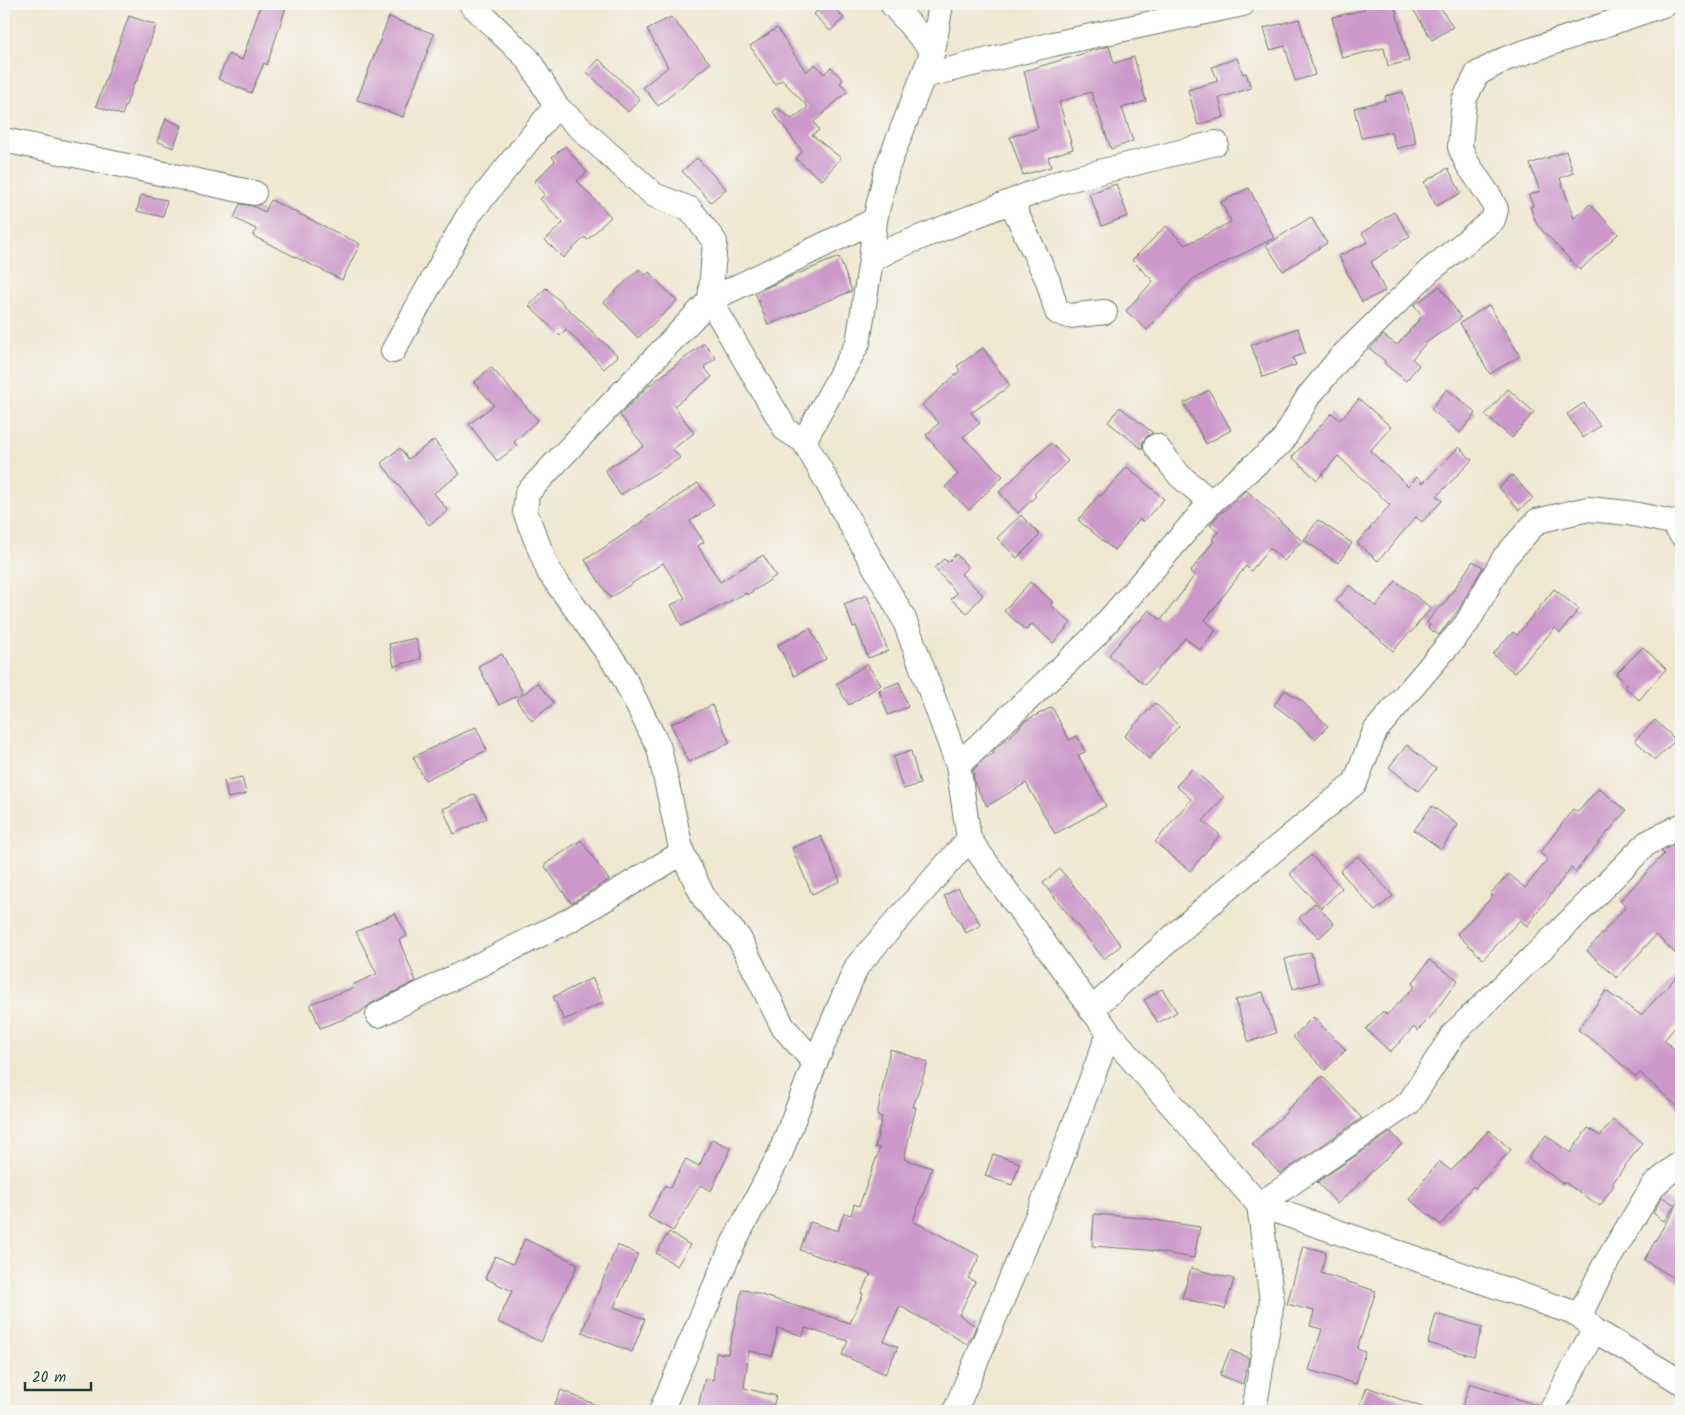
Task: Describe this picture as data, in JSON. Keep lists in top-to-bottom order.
{
  "scale_bar": "20 m"
}
